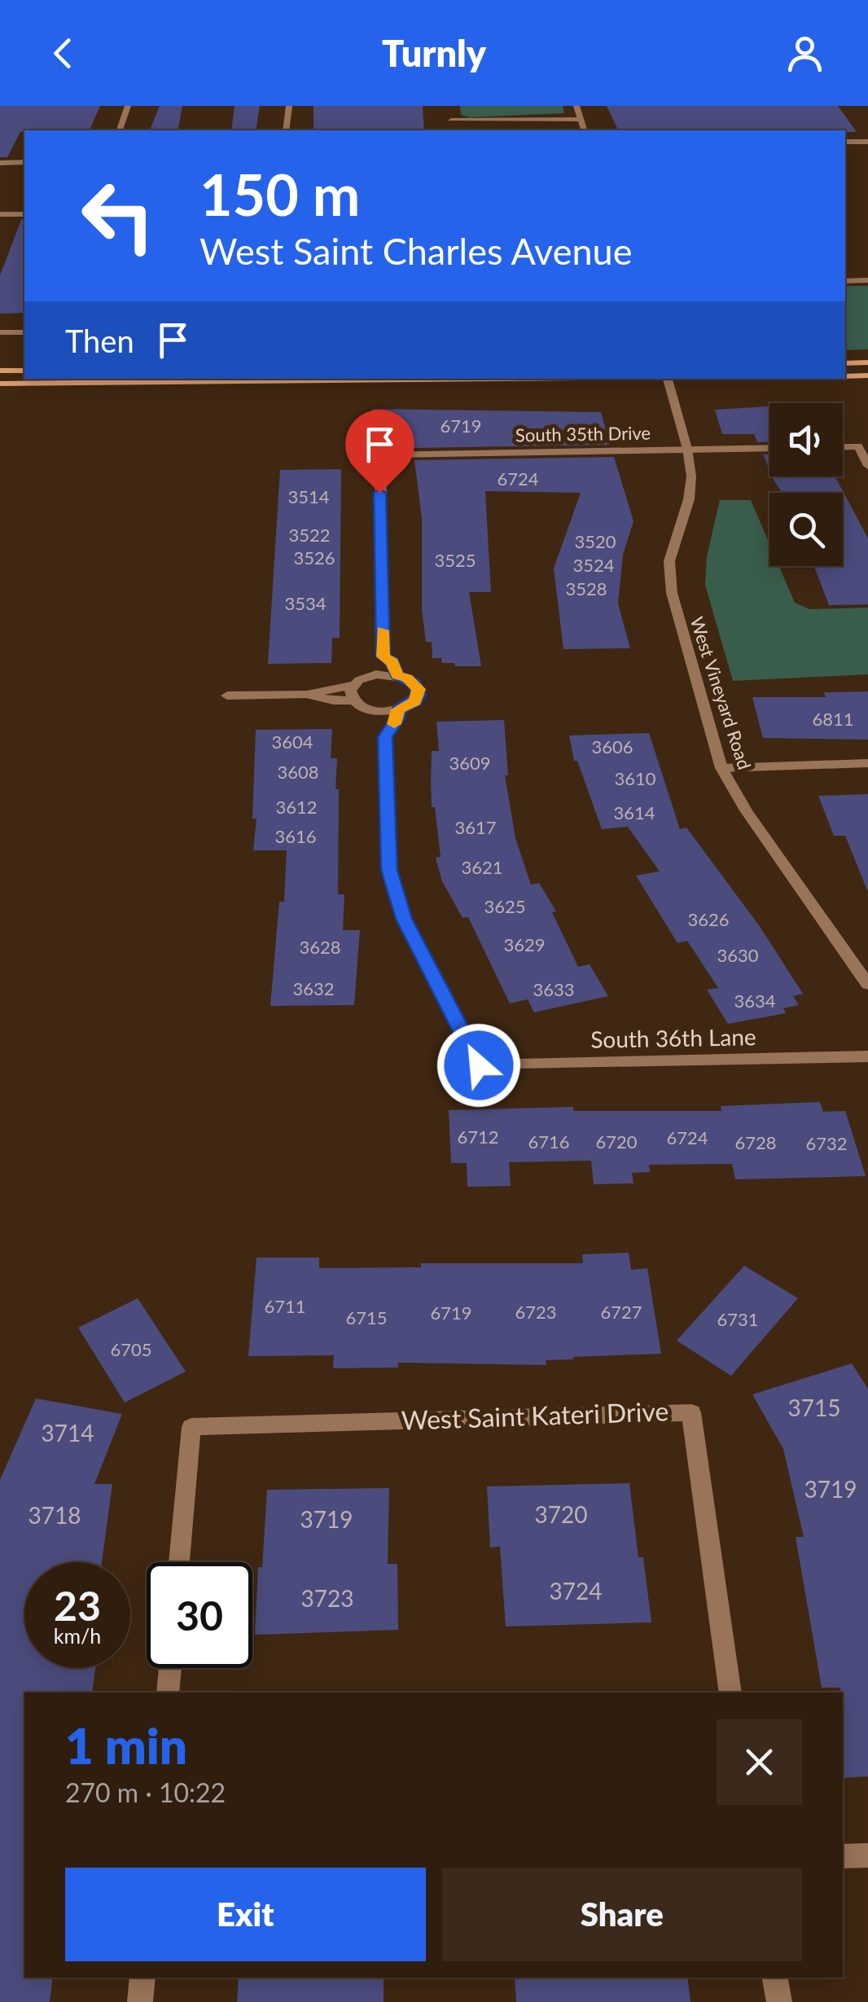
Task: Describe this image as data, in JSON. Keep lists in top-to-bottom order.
{
  "streets": {
    "street": [
      "South 35th Drive",
      "West Vineyard Road",
      "South 36th Lane",
      "West Saint Kateri Drive"
    ]
  },
  "crossings": [
    ["South 35th Drive", "West Vineyard Road"]
  ],
  "house_numbers": [
    "6719",
    "6724",
    "3514",
    "3522",
    "3520",
    "3526",
    "3525",
    "3524",
    "3528",
    "3534",
    "6811",
    "3604",
    "3606",
    "3609",
    "3608",
    "3610",
    "3612",
    "3614",
    "3617",
    "3616",
    "3621",
    "3625",
    "3626",
    "3629",
    "3628",
    "3630",
    "3632",
    "3633",
    "3634",
    "6712",
    "6724",
    "6716",
    "6720",
    "6728",
    "6732",
    "6711",
    "6723",
    "6727",
    "6719",
    "6715",
    "6731",
    "6705",
    "3715",
    "3714",
    "3719",
    "3720",
    "3718",
    "3719",
    "3724",
    "3723"
  ],
  "page": {
    "header": "Turnly",
    "turn": ["150 m", "West Saint Charles Avenue"],
    "then": "Then",
    "speed": "23 km/h",
    "limit": "30",
    "heading": ["1 min", "270 m · 10:22"],
    "buttons": ["Exit", "Share"]
  }
}
